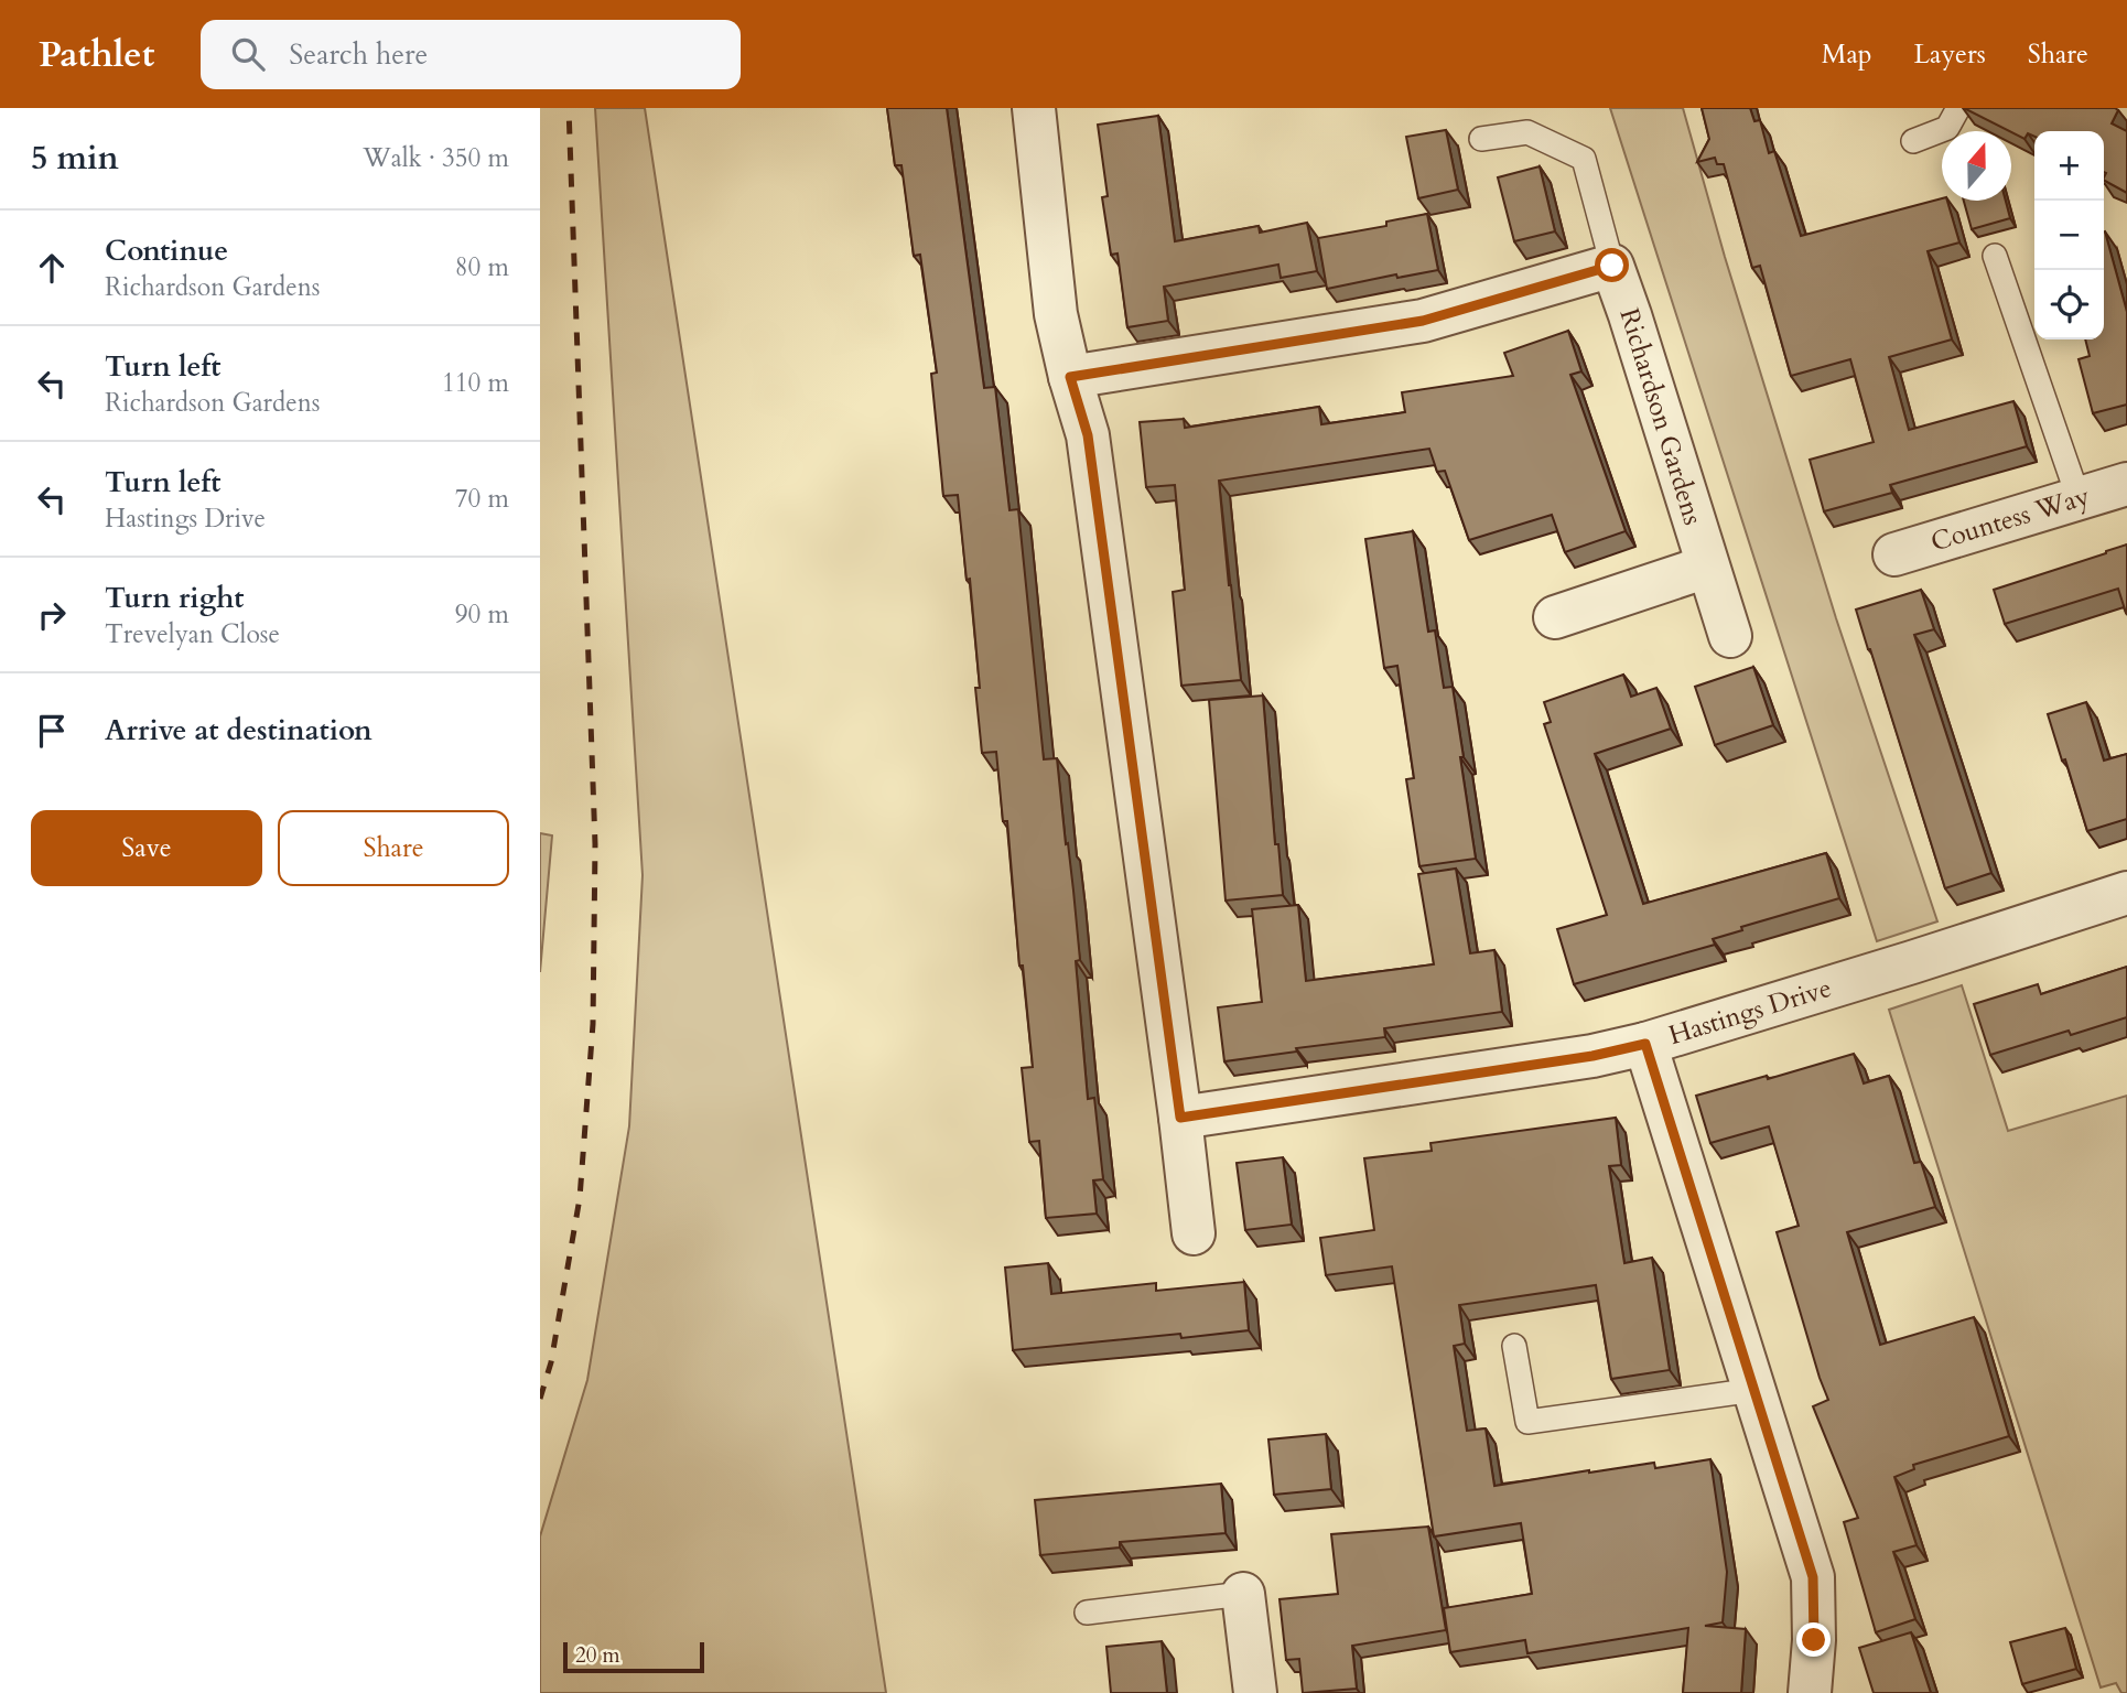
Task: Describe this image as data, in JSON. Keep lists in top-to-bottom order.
{
  "streets": {
    "street": ["Richardson Gardens", "Countess Way", "Hastings Drive"]
  },
  "scale_bar": "20 m",
  "north": "top",
  "page": {
    "header": "Pathlet",
    "search": "Search here",
    "nav": ["Map", "Layers", "Share"],
    "heading": ["5 min", "Walk · 350 m"],
    "map_buttons": ["+", "−"],
    "list": [
      ["Continue", "Richardson Gardens", "80 m"],
      ["Turn left", "Richardson Gardens", "110 m"],
      ["Turn left", "Hastings Drive", "70 m"],
      ["Turn right", "Trevelyan Close", "90 m"],
      "Arrive at destination"
    ],
    "buttons": ["Save", "Share"],
    "scale": "20 m"
  }
}
